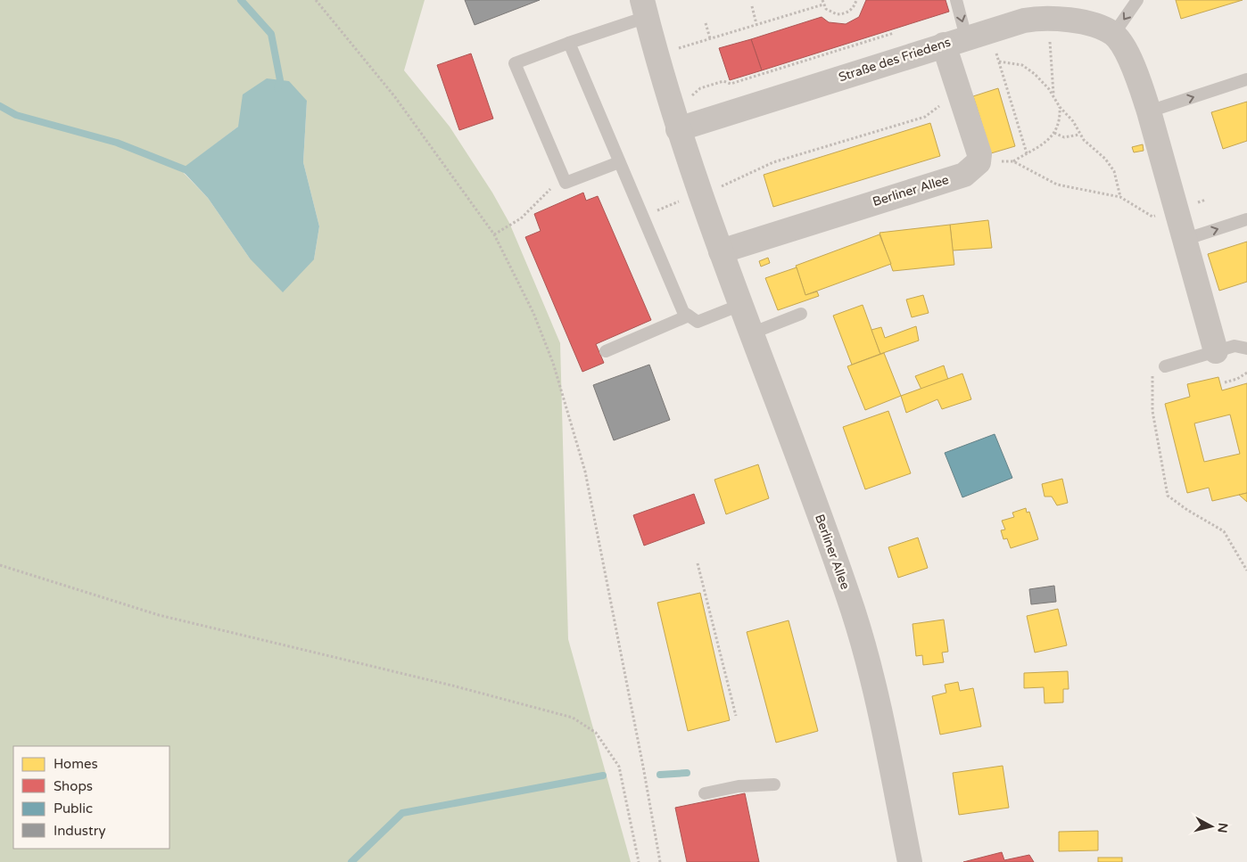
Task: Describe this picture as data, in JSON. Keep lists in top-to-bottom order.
{
  "streets": {
    "street": ["Straße des Friedens", "Berliner Allee"]
  },
  "crossings": [
    ["Straße des Friedens", "Berliner Allee"]
  ],
  "legend": [
    "Homes",
    "Shops",
    "Public",
    "Industry"
  ],
  "north": "right"
}
